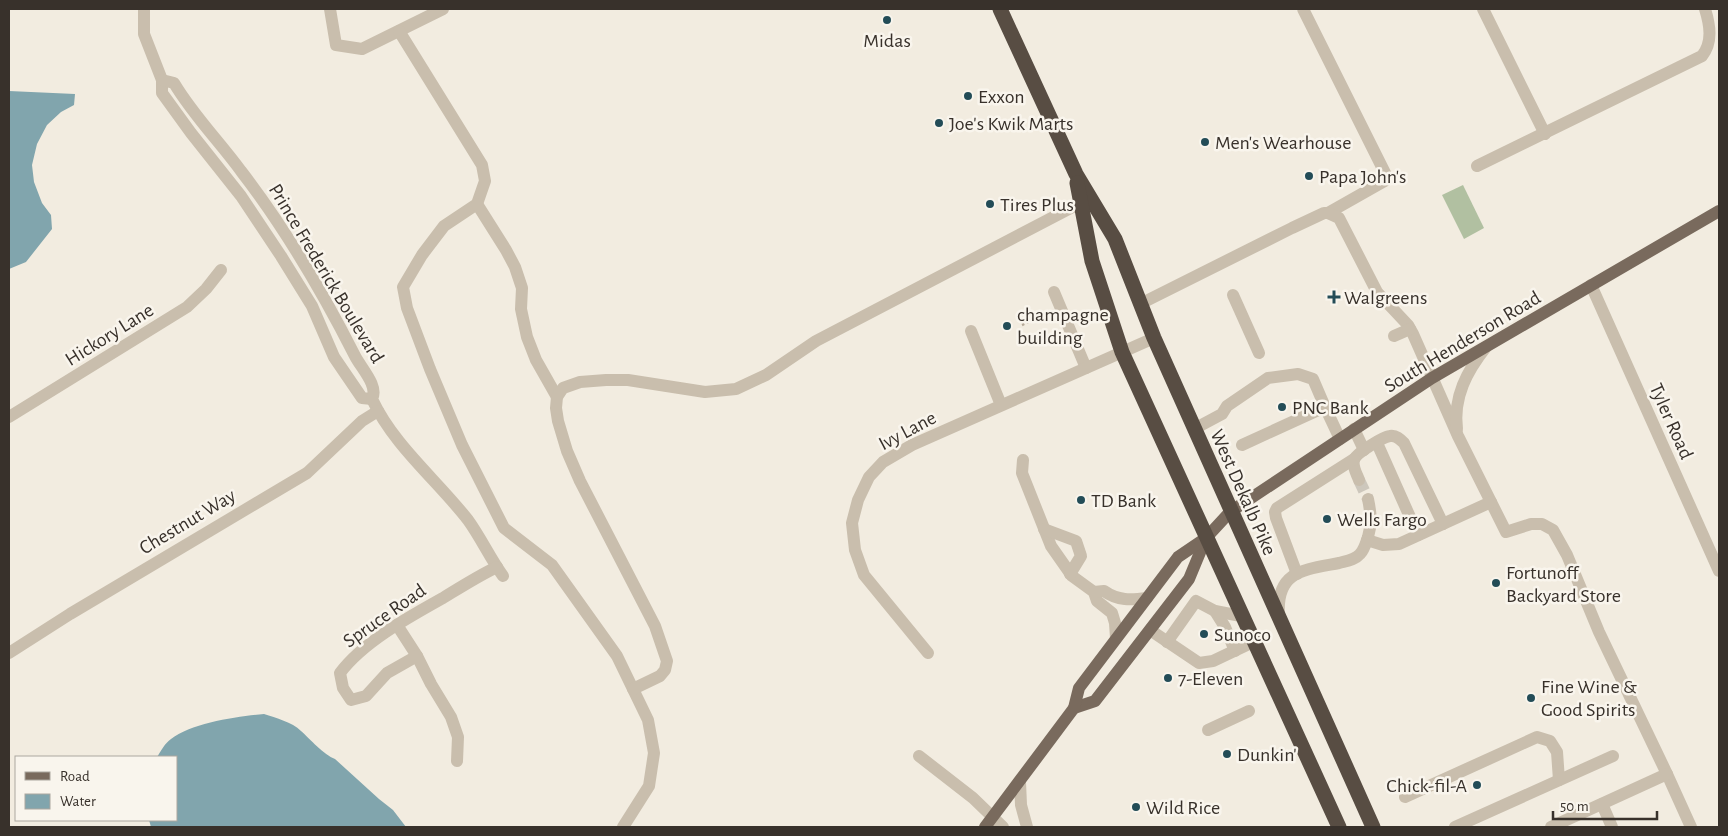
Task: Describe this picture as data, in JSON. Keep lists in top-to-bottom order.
{
  "streets": {
    "highway": ["West Dekalb Pike"],
    "main road": ["South Henderson Road"],
    "street": [
      "Prince Frederick Boulevard",
      "Hickory Lane",
      "Tyler Road",
      "Ivy Lane",
      "Chestnut Way",
      "Spruce Road"
    ]
  },
  "crossings": [
    ["Prince Frederick Boulevard", "Chestnut Way"],
    ["Prince Frederick Boulevard", "Spruce Road"],
    ["South Henderson Road", "Tyler Road"],
    ["South Henderson Road", "West Dekalb Pike"],
    ["Ivy Lane", "West Dekalb Pike"]
  ],
  "places": {
    "other": [
      "Midas",
      "Exxon",
      "Joe's Kwik Marts",
      "Men's Wearhouse",
      "Papa John's",
      "Tires Plus",
      "champagne building",
      "PNC Bank",
      "TD Bank",
      "Wells Fargo",
      "Fortunoff Backyard Store",
      "Sunoco",
      "7-Eleven",
      "Fine Wine & Good Spirits",
      "Dunkin'",
      "Chick-fil-A",
      "Wild Rice"
    ],
    "health": ["Walgreens"]
  },
  "legend": ["Road", "Water"],
  "scale_bar": "50 m"
}
